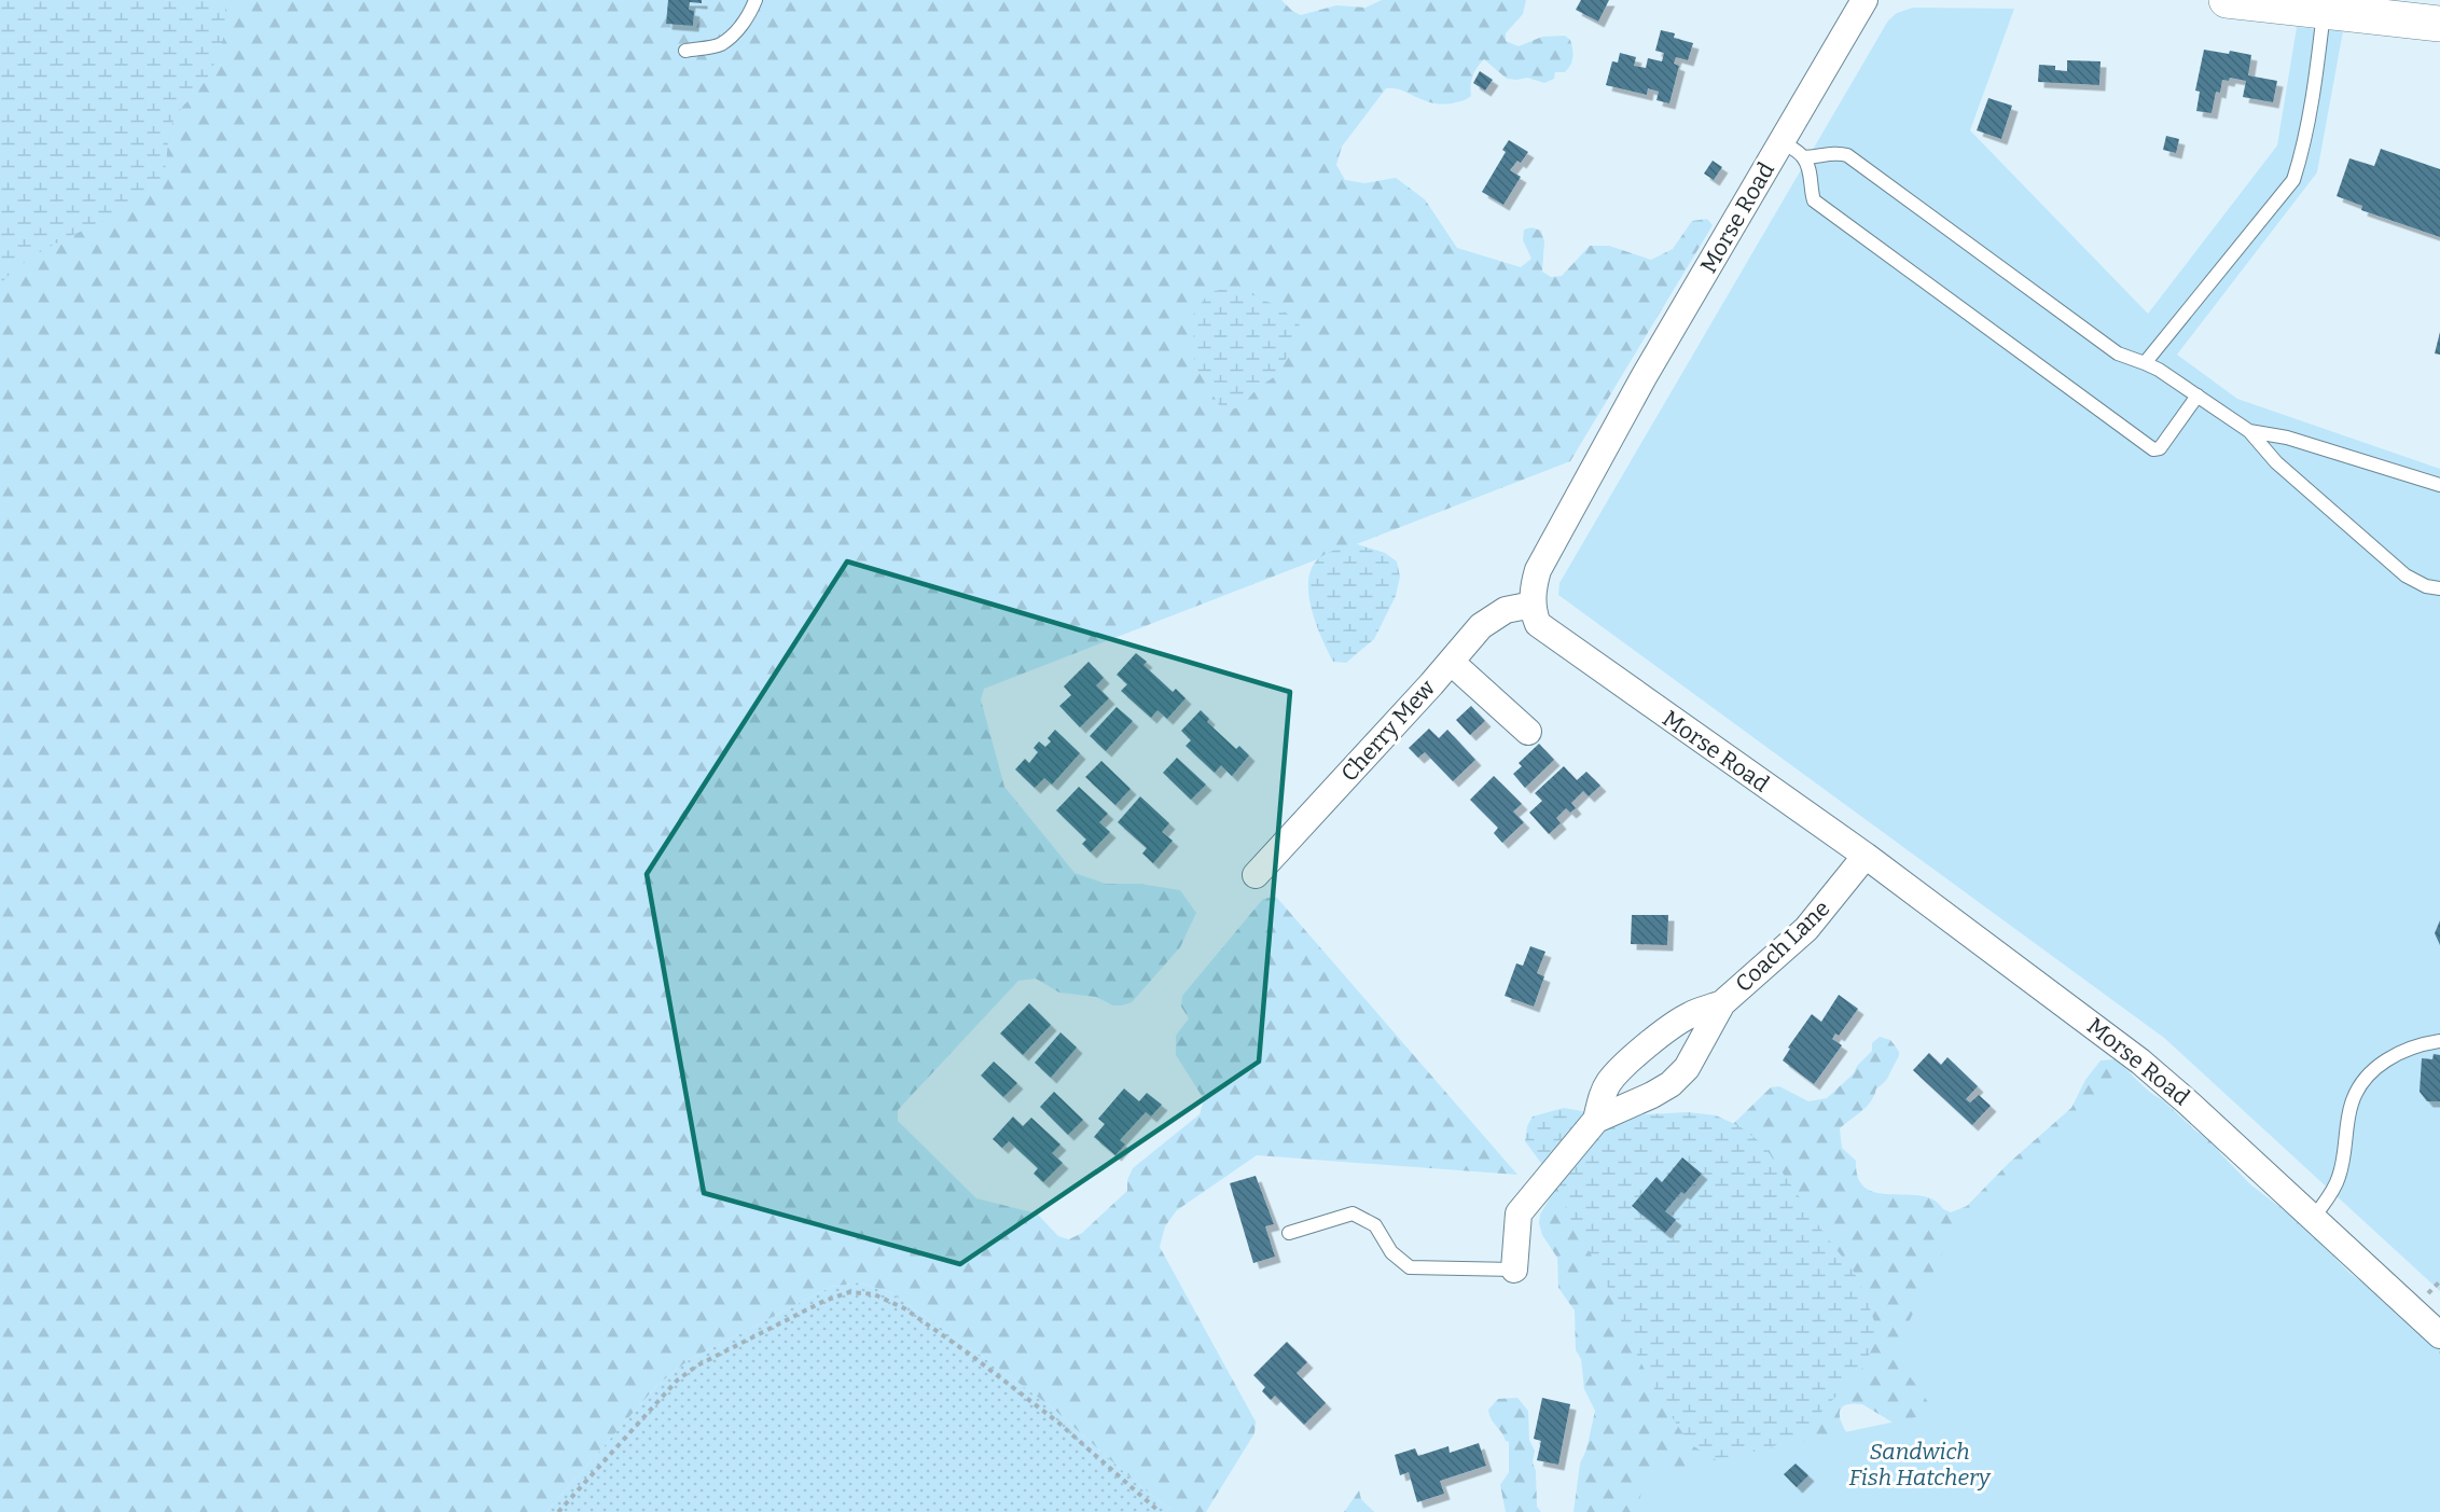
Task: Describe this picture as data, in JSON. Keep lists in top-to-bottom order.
{
  "streets": {
    "street": ["Morse Road", "Cherry Mew", "Coach Lane"]
  },
  "crossings": [
    ["Morse Road", "Cherry Mew"],
    ["Morse Road", "Coach Lane"]
  ],
  "parks": ["Sandwich Fish Hatchery"]
}
